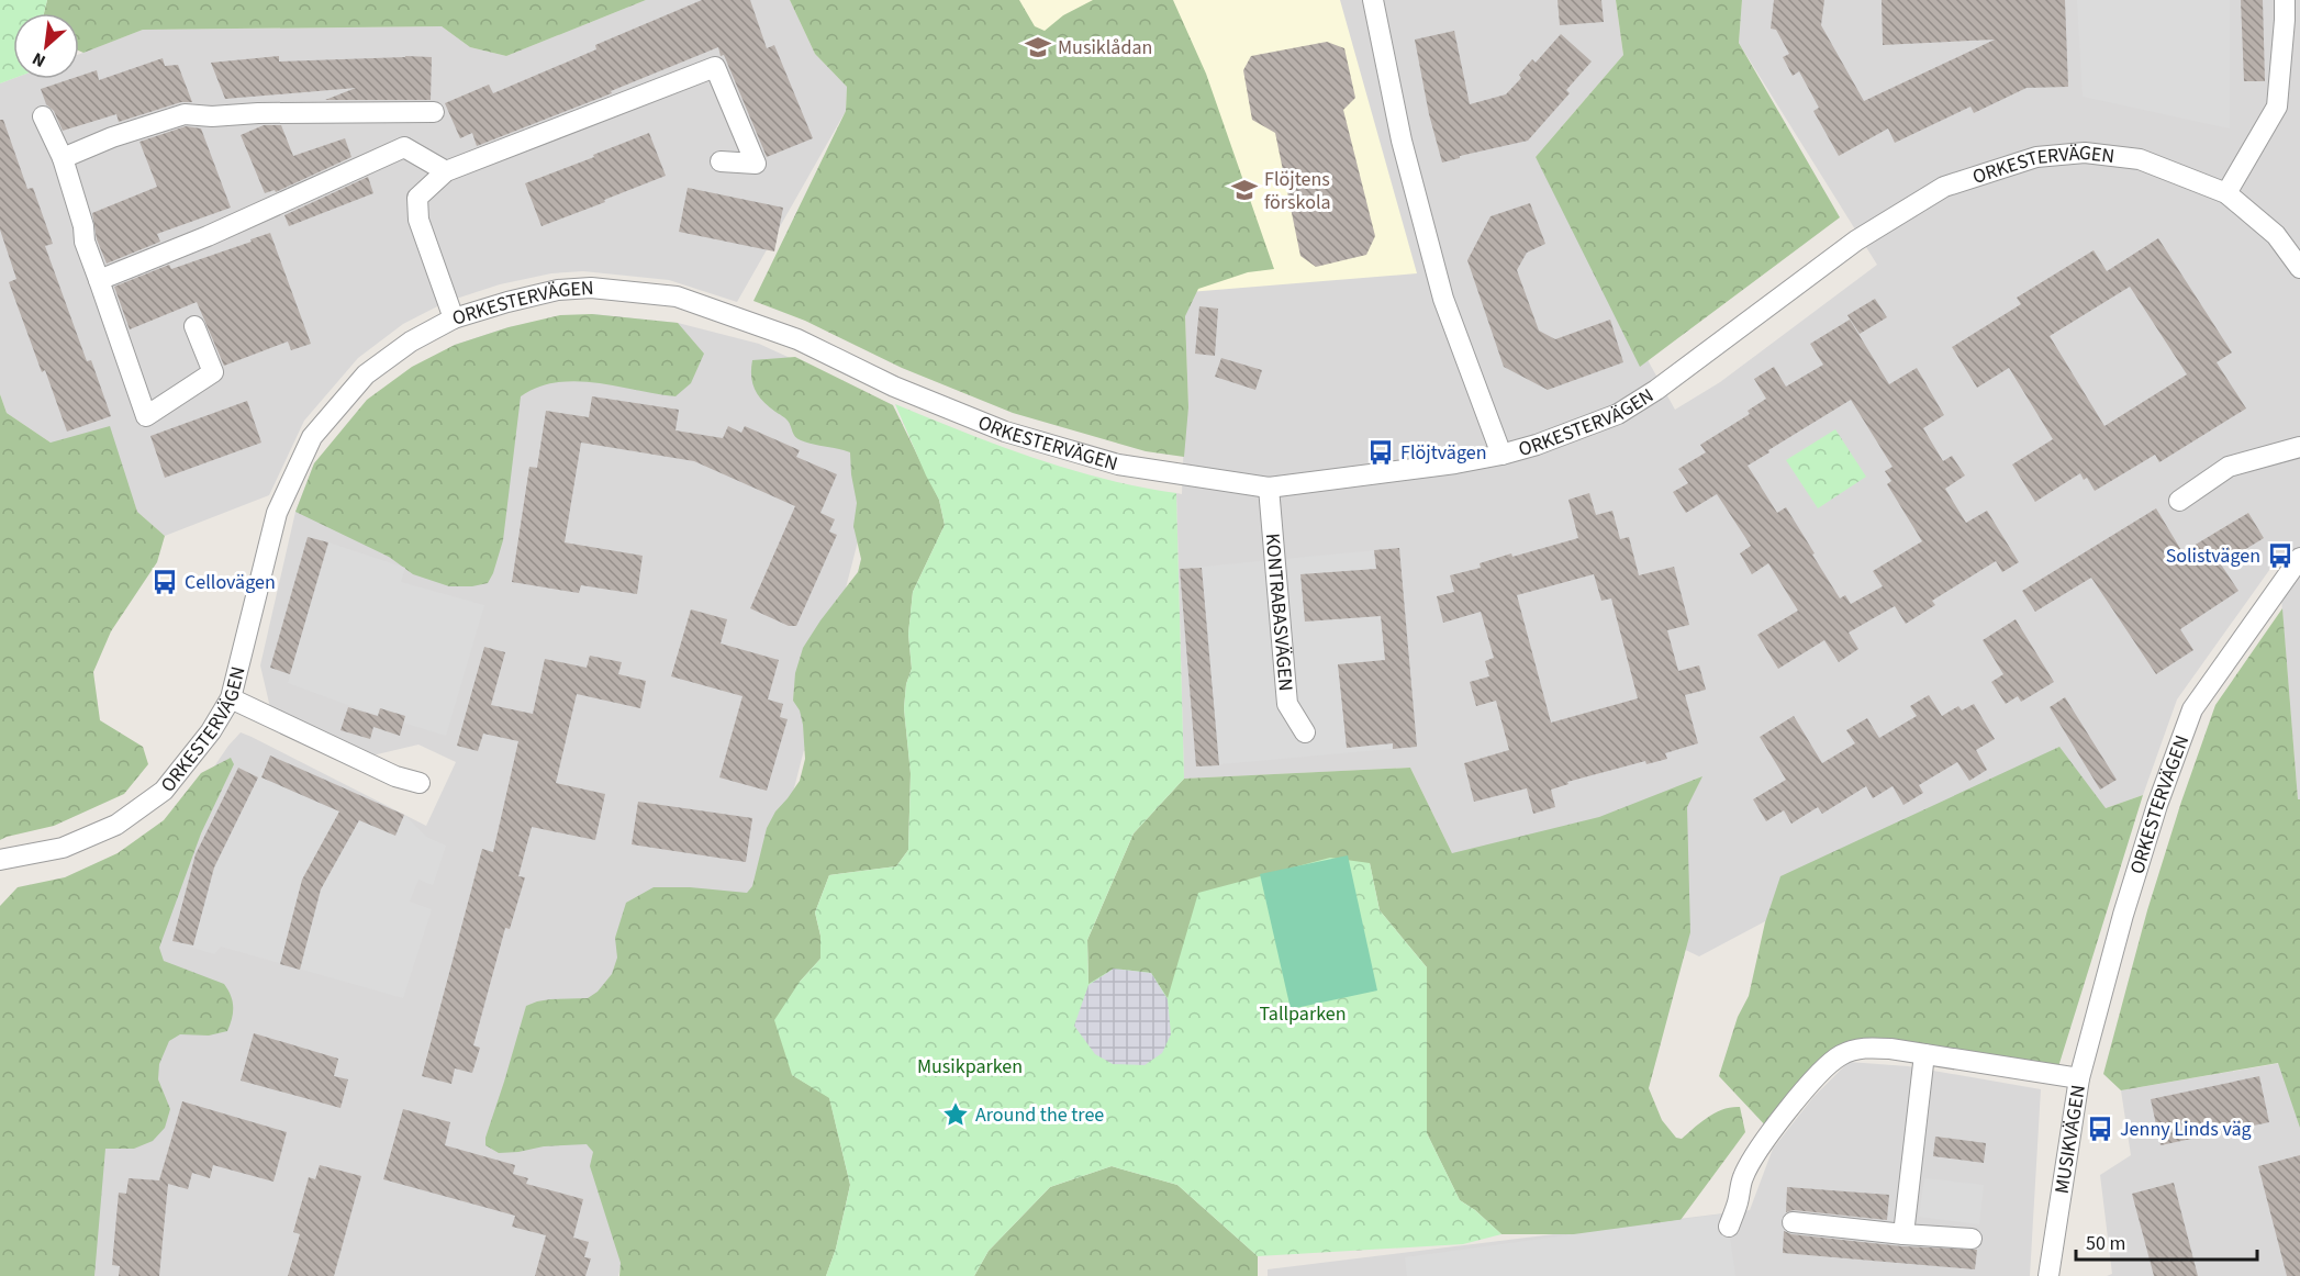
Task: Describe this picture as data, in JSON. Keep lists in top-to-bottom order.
{
  "streets": {
    "street": ["ORKESTERVÄGEN", "KONTRABASVÄGEN", "MUSIKVÄGEN"]
  },
  "crossings": [
    ["ORKESTERVÄGEN", "KONTRABASVÄGEN"],
    ["ORKESTERVÄGEN", "MUSIKVÄGEN"]
  ],
  "parks": ["Tallparken", "Musikparken"],
  "places": {
    "school or university": ["Musiklådan", "Flöjtens förskola"],
    "bus stop": [
      "Flöjtvägen",
      "Solistvägen",
      "Cellovägen",
      "Jenny Linds väg"
    ],
    "place": ["Around the tree"]
  },
  "scale_bar": "50 m",
  "north": "bottom left"
}
